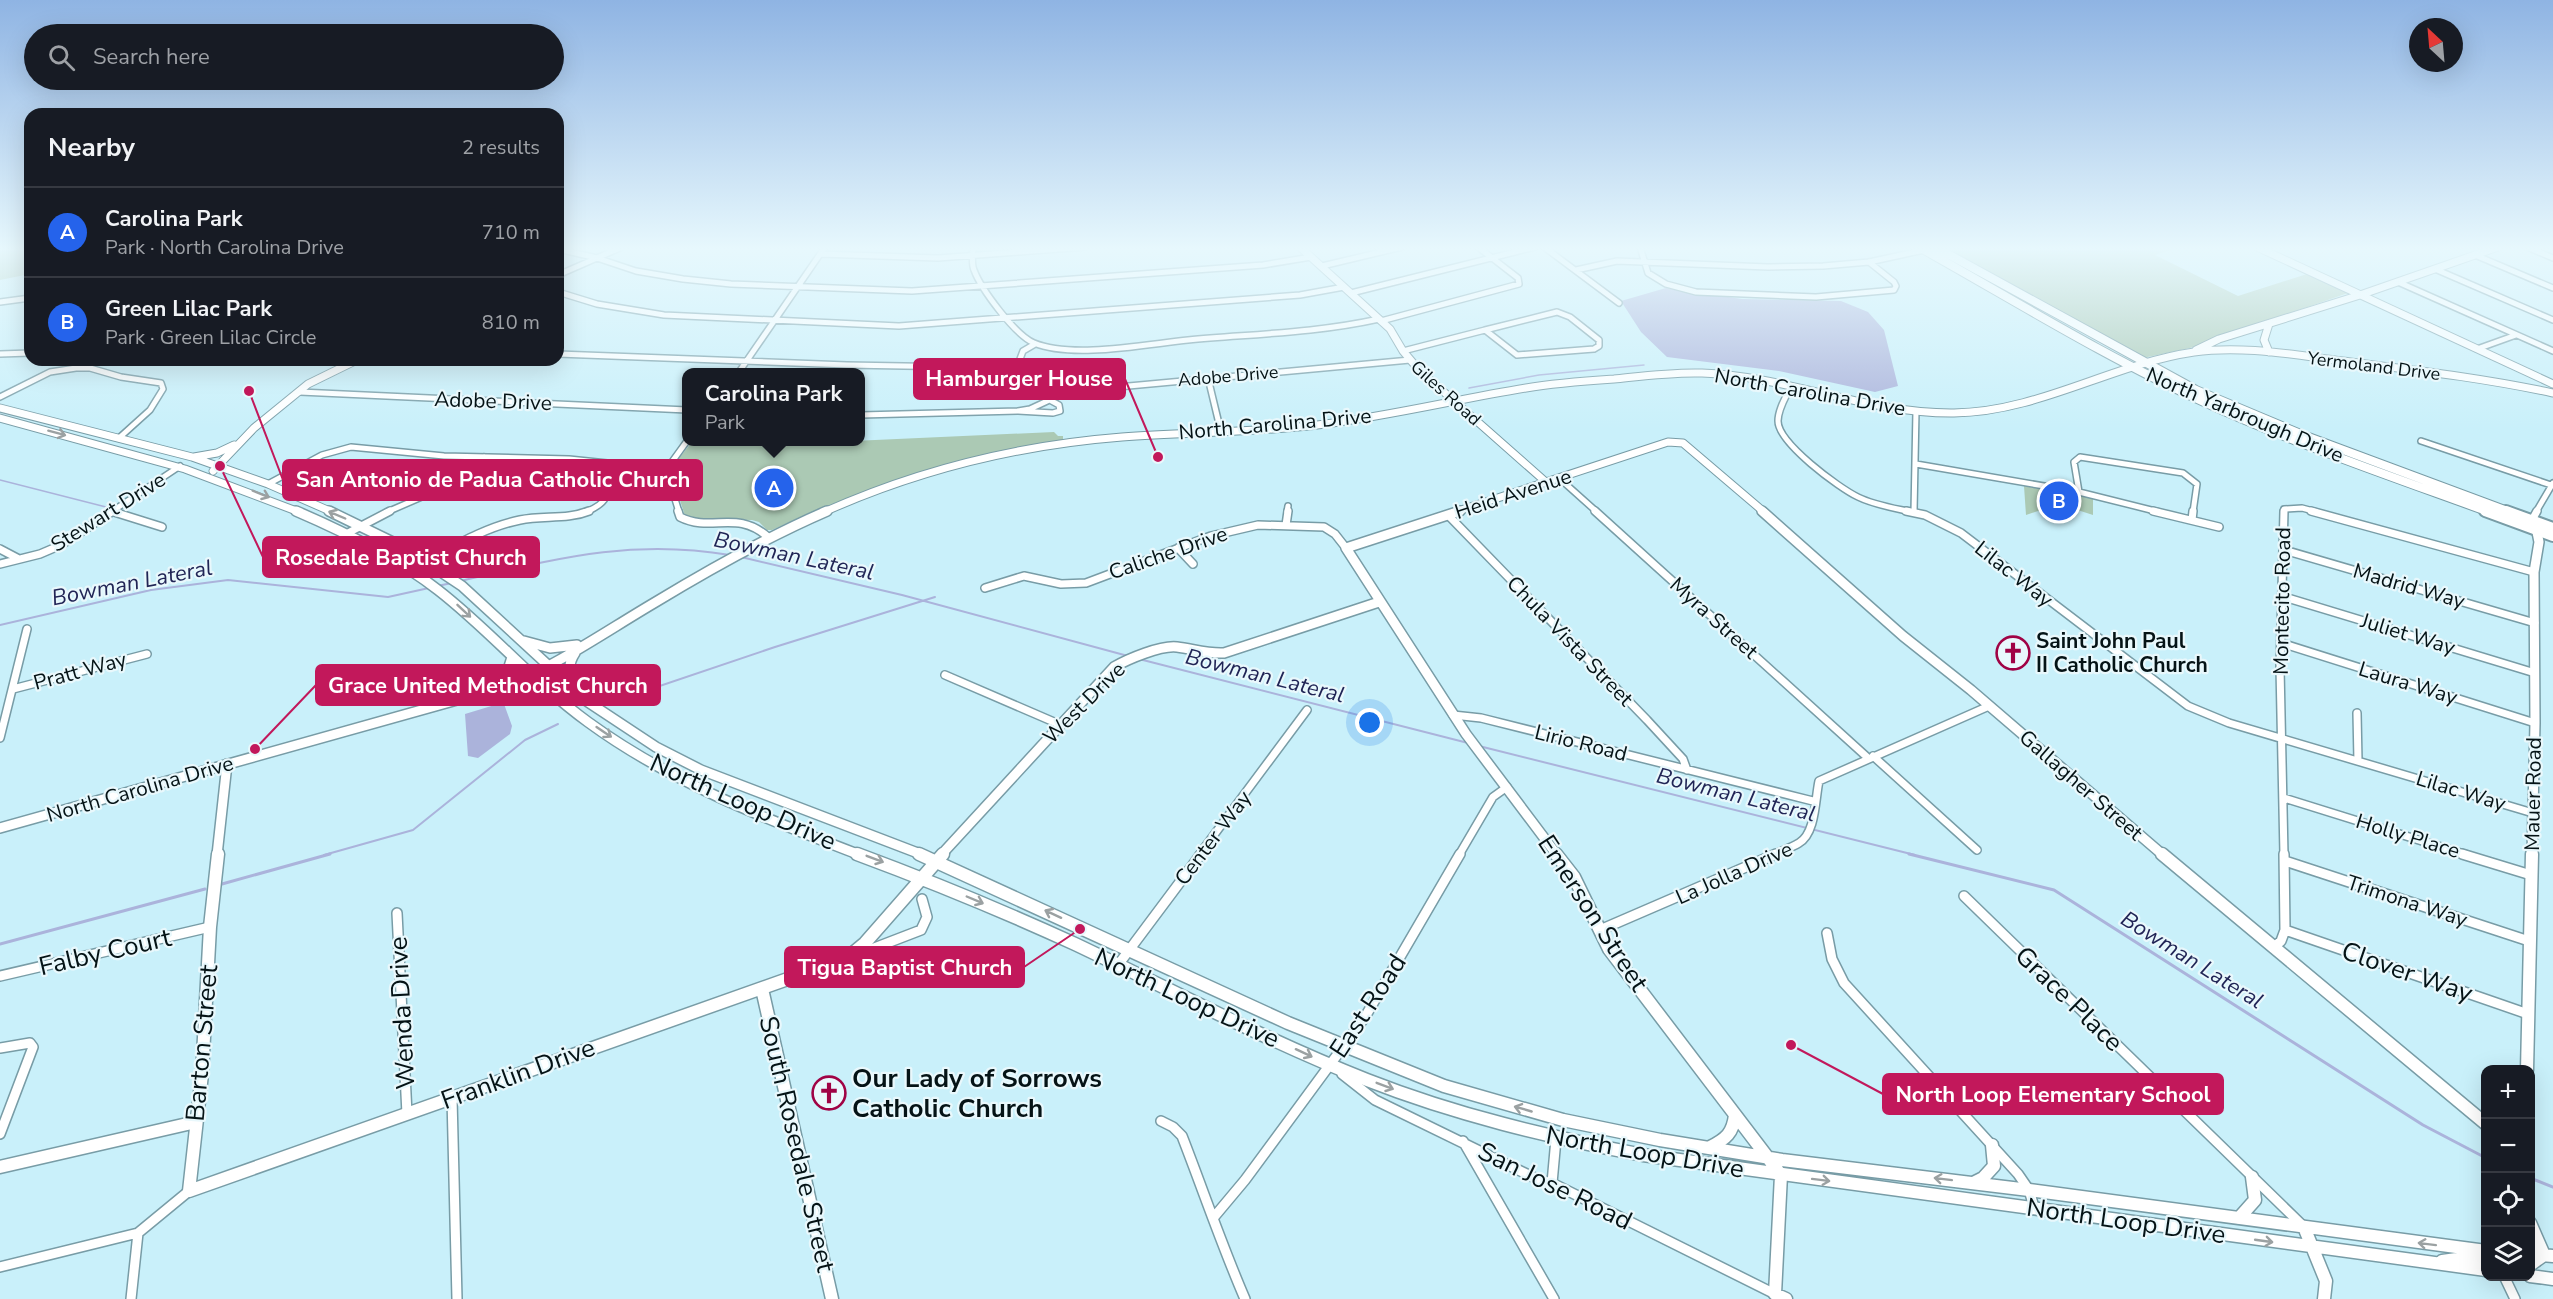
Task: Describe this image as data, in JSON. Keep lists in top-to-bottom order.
{
  "streets": {
    "main road": [
      "Yermoland Drive",
      "North Carolina Drive",
      "Giles Road",
      "North Yarbrough Drive",
      "Heid Avenue",
      "West Drive",
      "Gallagher Street",
      "Mauer Road",
      "North Loop Drive",
      "Emerson Street",
      "Barton Street",
      "Franklin Drive",
      "South Rosedale Street"
    ],
    "street": [
      "Adobe Drive",
      "Stewart Drive",
      "Caliche Drive",
      "Lilac Way",
      "Madrid Way",
      "Montecito Road",
      "Myra Street",
      "Juliet Way",
      "Chula Vista Street",
      "Pratt Way",
      "Laura Way",
      "Lirio Road",
      "Holly Place",
      "Center Way",
      "La Jolla Drive",
      "Trimona Way",
      "Falby Court",
      "Clover Way",
      "Grace Place",
      "East Road",
      "Wenda Drive",
      "San Jose Road"
    ]
  },
  "crossings": [
    ["Yermoland Drive", "North Carolina Drive"],
    ["Adobe Drive", "Giles Road"],
    ["North Carolina Drive", "Giles Road"],
    ["North Carolina Drive", "North Yarbrough Drive"],
    ["North Carolina Drive", "Lilac Way"],
    ["North Carolina Drive", "North Loop Drive"],
    ["North Carolina Drive", "Barton Street"],
    ["Giles Road", "Heid Avenue"],
    ["North Yarbrough Drive", "Mauer Road"],
    ["Heid Avenue", "Caliche Drive"],
    ["Heid Avenue", "Myra Street"],
    ["Heid Avenue", "Chula Vista Street"],
    ["Heid Avenue", "Gallagher Street"],
    ["Heid Avenue", "Emerson Street"],
    ["Stewart Drive", "North Loop Drive"],
    ["Caliche Drive", "Emerson Street"],
    ["Lilac Way", "Montecito Road"],
    ["Lilac Way", "Mauer Road"],
    ["Madrid Way", "Montecito Road"],
    ["Madrid Way", "Mauer Road"],
    ["Montecito Road", "Juliet Way"],
    ["Montecito Road", "Laura Way"],
    ["Montecito Road", "Mauer Road"],
    ["Montecito Road", "Holly Place"],
    ["Montecito Road", "Trimona Way"],
    ["Montecito Road", "Clover Way"],
    ["Myra Street", "La Jolla Drive"],
    ["Juliet Way", "Mauer Road"],
    ["Chula Vista Street", "Lirio Road"],
    ["Laura Way", "Mauer Road"],
    ["West Drive", "North Loop Drive"],
    ["West Drive", "Emerson Street"],
    ["West Drive", "Franklin Drive"],
    ["Lirio Road", "La Jolla Drive"],
    ["Lirio Road", "Emerson Street"],
    ["Gallagher Street", "La Jolla Drive"],
    ["Mauer Road", "Holly Place"],
    ["Mauer Road", "Trimona Way"],
    ["Mauer Road", "Clover Way"],
    ["North Loop Drive", "Center Way"],
    ["North Loop Drive", "Emerson Street"],
    ["North Loop Drive", "Grace Place"],
    ["North Loop Drive", "East Road"],
    ["North Loop Drive", "Franklin Drive"],
    ["North Loop Drive", "San Jose Road"],
    ["La Jolla Drive", "Emerson Street"],
    ["Emerson Street", "East Road"],
    ["Falby Court", "Barton Street"],
    ["East Road", "San Jose Road"],
    ["Wenda Drive", "Franklin Drive"],
    ["Barton Street", "Franklin Drive"],
    ["Franklin Drive", "South Rosedale Street"]
  ],
  "water": ["Bowman Lateral"],
  "places": {
    "other": [
      "San Antonio de Padua Catholic Church",
      "Hamburger House",
      "Rosedale Baptist Church",
      "Grace United Methodist Church",
      "Tigua Baptist Church",
      "North Loop Elementary School"
    ],
    "church": ["Saint John Paul II Catholic Church", "Our Lady of Sorrows Catholic Church"]
  },
  "north": "top left",
  "page": {
    "search": "Search here",
    "heading": ["Nearby", "2 results"],
    "list": [
      {
        "mark": "A",
        "name": "Carolina Park",
        "note": "Park · North Carolina Drive",
        "value": "710 m"
      },
      {
        "mark": "B",
        "name": "Green Lilac Park",
        "note": "Park · Green Lilac Circle",
        "value": "810 m"
      }
    ],
    "popup": ["Carolina Park", "Park"],
    "pins": ["A", "B"],
    "map_buttons": ["+", "−"]
  }
}
